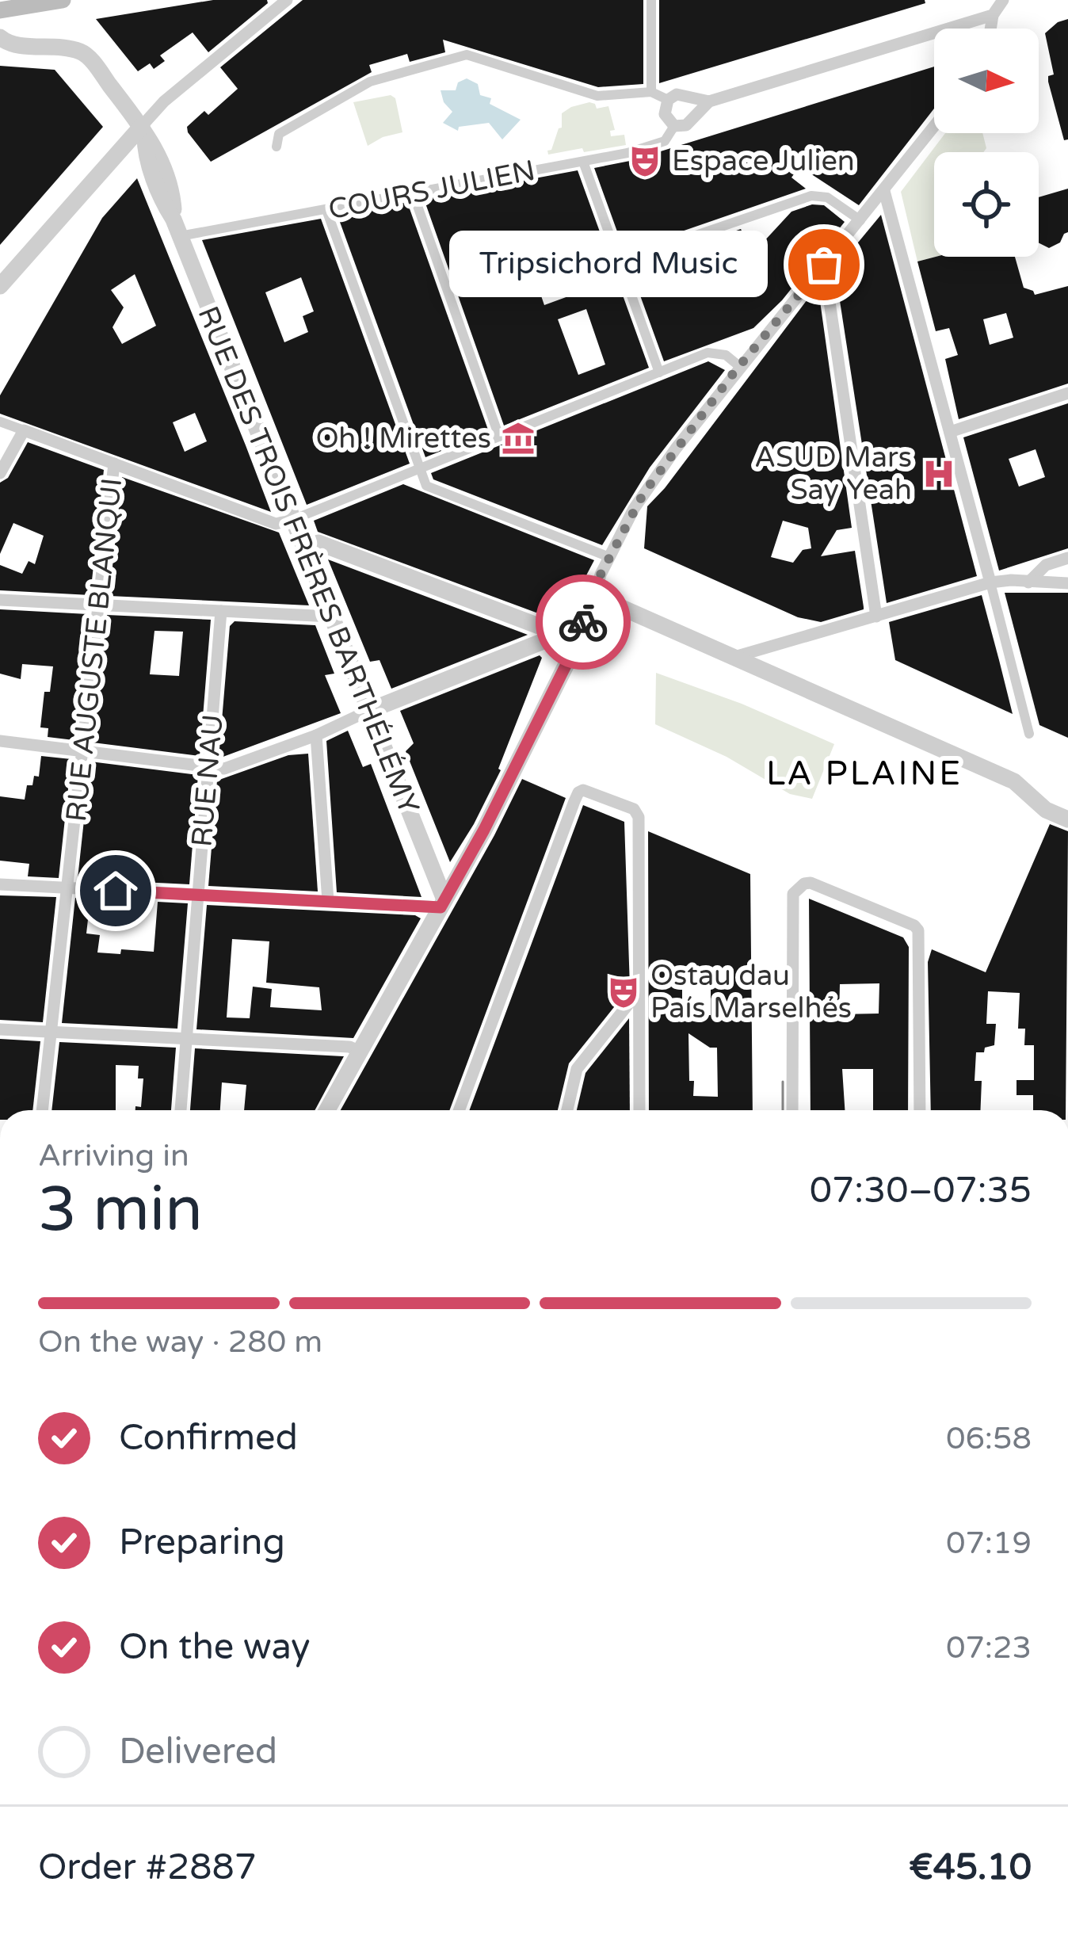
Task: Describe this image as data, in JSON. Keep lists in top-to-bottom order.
{
  "streets": {
    "street": [
      "COURS JULIEN",
      "RUE DES TROIS FRÈRES BARTHÉLÉMY",
      "RUE AUGUSTE BLANQUI",
      "RUE NAU"
    ]
  },
  "crossings": [
    ["COURS JULIEN", "RUE DES TROIS FRÈRES BARTHÉLÉMY"]
  ],
  "districts": ["LA PLAINE"],
  "places": {
    "theatre": ["Espace Julien", "Ostau dau País Marselhés"],
    "other": ["Tripsichord Music"],
    "museum": ["Oh ! Mirettes"],
    "hospital": ["ASUD Mars Say Yeah"]
  },
  "north": "right",
  "page": {
    "bubble": "Tripsichord Music",
    "heading": ["3 min", "Arriving in", "07:30–07:35"],
    "panel": ["Order #2887", "€45.10"],
    "bar": "On the way · 280 m",
    "list": [
      ["Confirmed", "06:58"],
      ["Preparing", "07:19"],
      ["On the way", "07:23"],
      "Delivered"
    ]
  }
}
